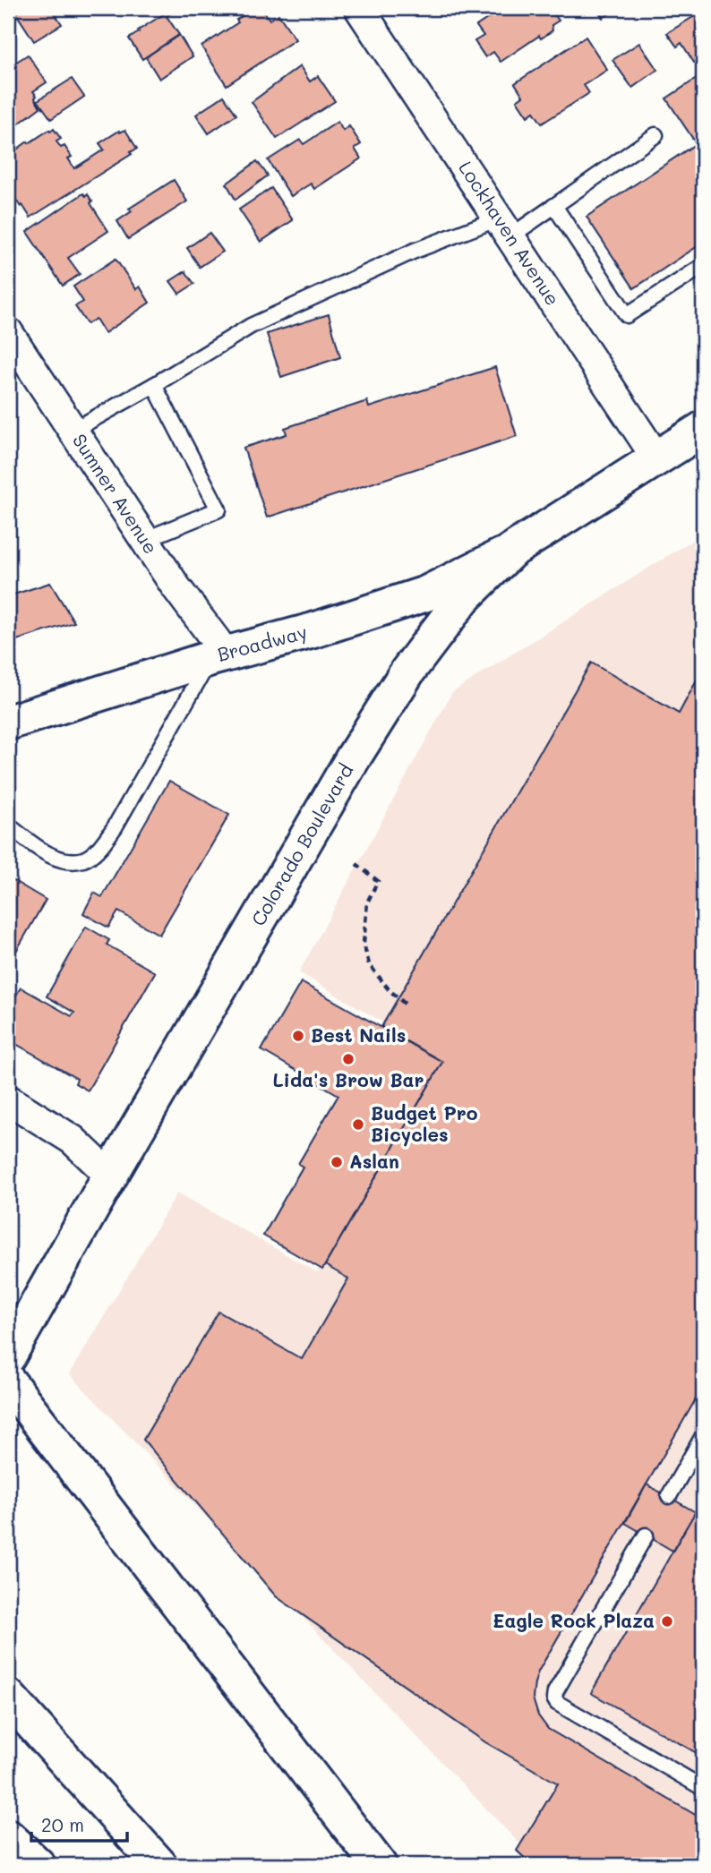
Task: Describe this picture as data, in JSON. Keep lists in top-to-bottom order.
{
  "streets": {
    "main road": ["Broadway", "Colorado Boulevard"],
    "street": ["Lockhaven Avenue", "Sumner Avenue"]
  },
  "crossings": [
    ["Lockhaven Avenue", "Colorado Boulevard"],
    ["Sumner Avenue", "Broadway"],
    ["Broadway", "Colorado Boulevard"]
  ],
  "places": [
    "Best Nails",
    "Lida's Brow Bar",
    "Budget Pro Bicycles",
    "Aslan",
    "Eagle Rock Plaza"
  ],
  "scale_bar": "20 m"
}
